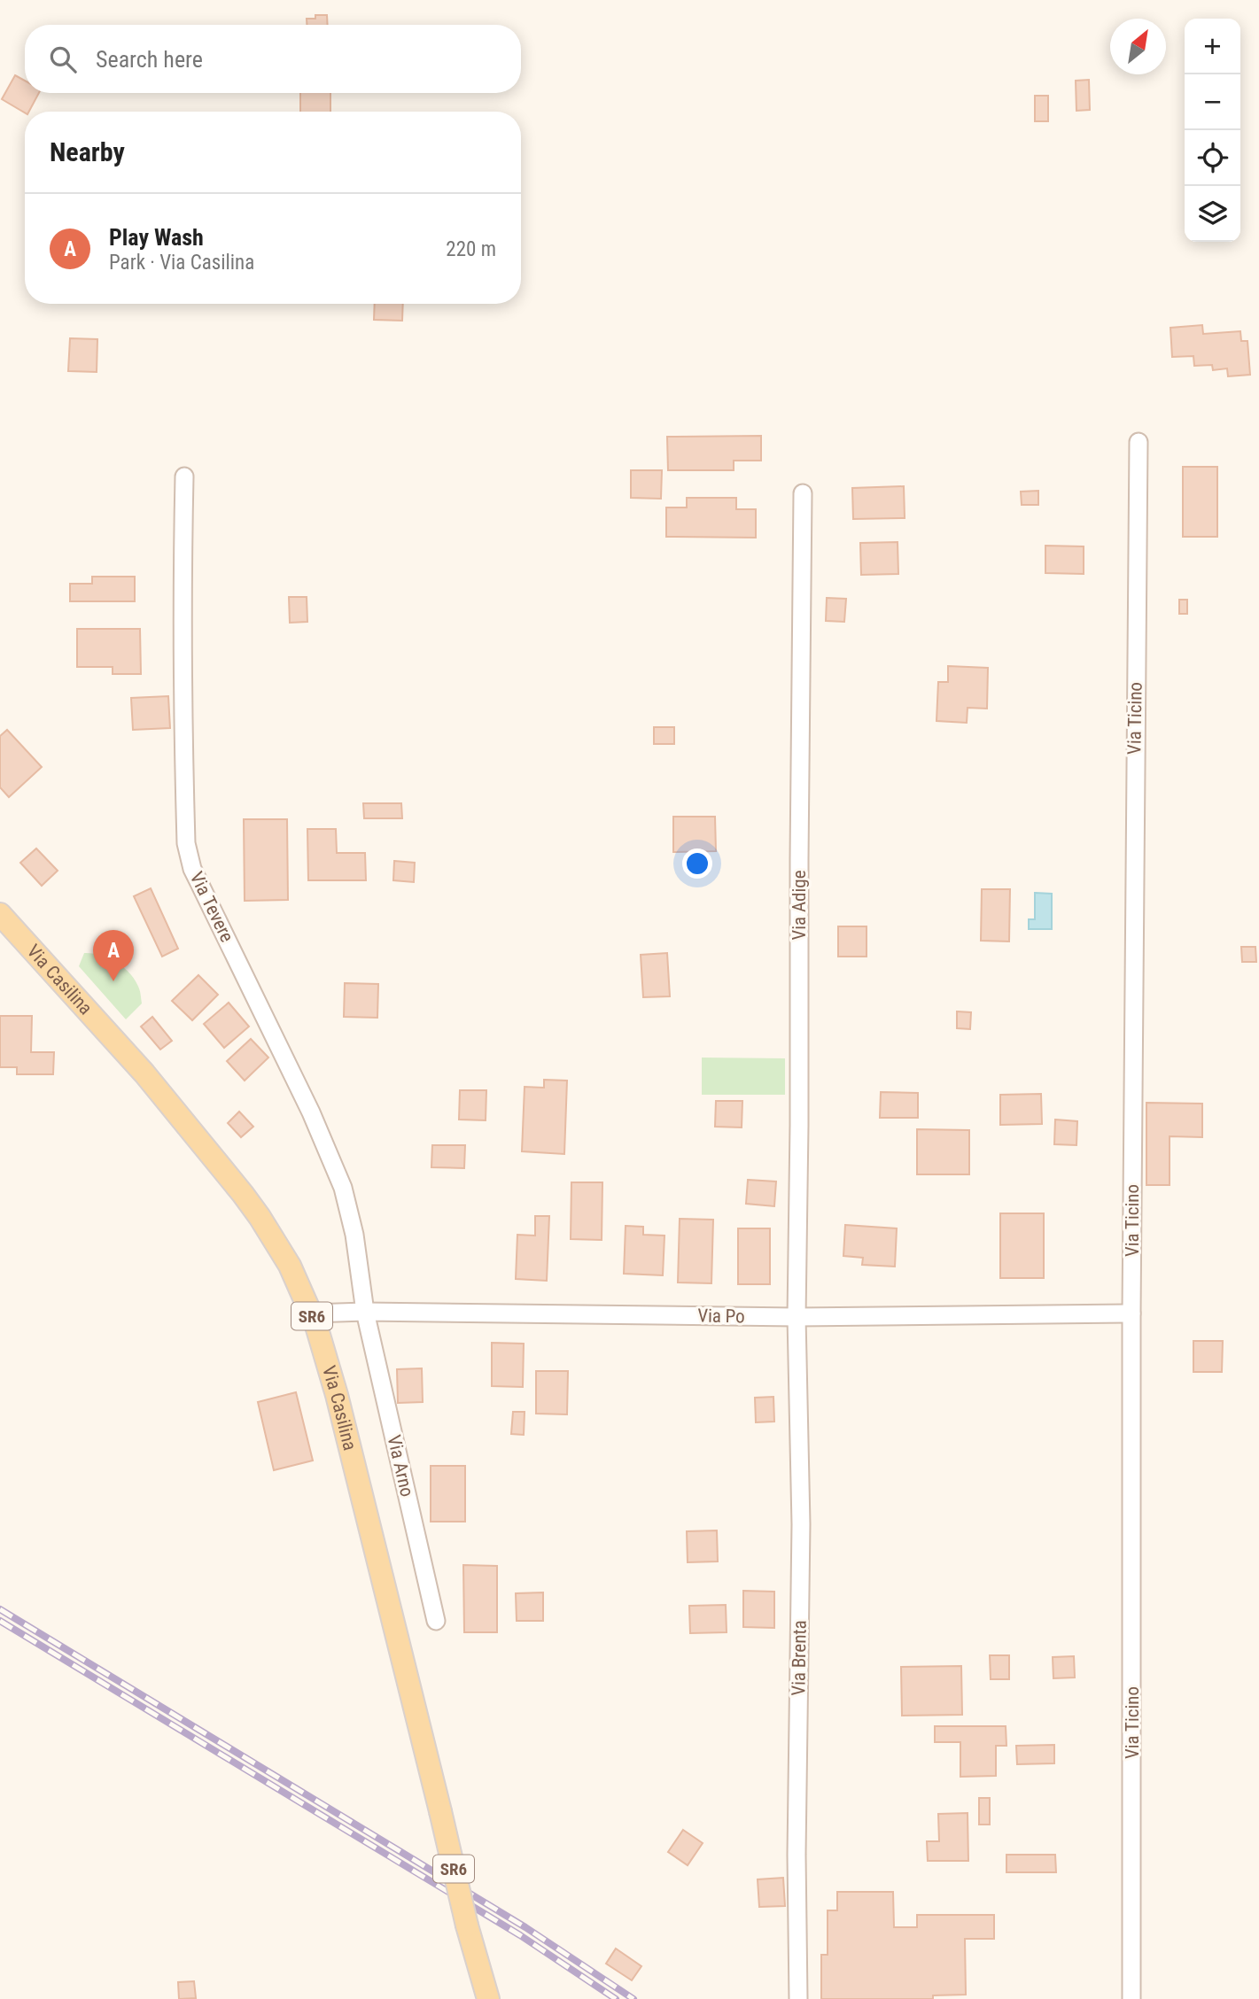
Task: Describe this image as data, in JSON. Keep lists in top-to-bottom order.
{
  "streets": {
    "main road": ["Via Casilina", "SR6"],
    "street": [
      "Via Ticino",
      "Via Adige",
      "Via Tevere",
      "Via Po",
      "Via Arno",
      "Via Brenta"
    ]
  },
  "crossings": [
    ["Via Ticino", "Via Po"],
    ["Via Adige", "Via Po"],
    ["Via Adige", "Via Brenta"],
    ["Via Tevere", "Via Po"],
    ["Via Tevere", "Via Arno"],
    ["Via Casilina", "Via Po"],
    ["Via Po", "Via Arno"],
    ["Via Po", "Via Brenta"]
  ],
  "north": "top right",
  "page": {
    "map_buttons": ["+", "−"],
    "search": "Search here",
    "heading": "Nearby",
    "list": [
      {
        "mark": "A",
        "name": "Play Wash",
        "note": "Park · Via Casilina",
        "value": "220 m"
      }
    ],
    "pins": "A"
  }
}
